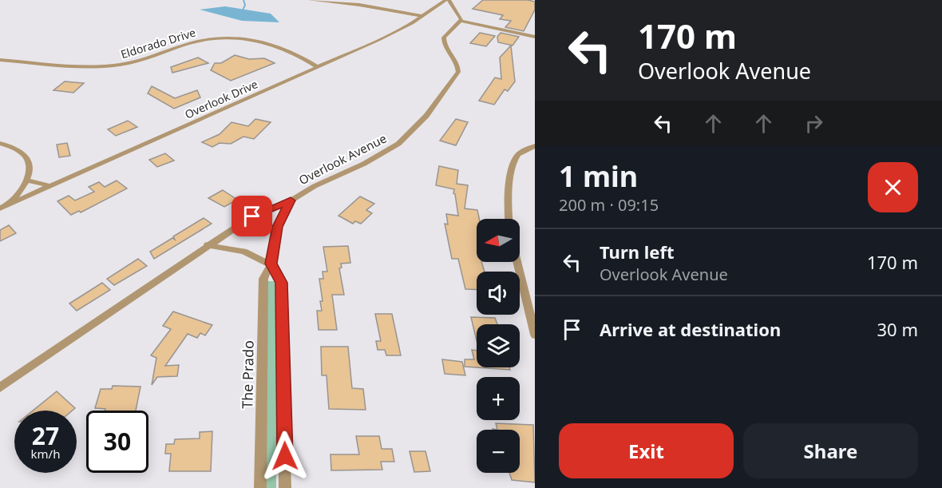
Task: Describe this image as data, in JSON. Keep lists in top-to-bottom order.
{
  "streets": {
    "street": [
      "Eldorado Drive",
      "Overlook Drive",
      "Overlook Avenue",
      "The Prado"
    ]
  },
  "crossings": [
    ["Eldorado Drive", "Overlook Drive"],
    ["Overlook Avenue", "The Prado"]
  ],
  "north": "left",
  "page": {
    "turn": ["170 m", "Overlook Avenue"],
    "heading": ["1 min", "200 m · 09:15"],
    "map_buttons": ["+", "−"],
    "list": [
      {
        "name": "Turn left",
        "note": "Overlook Avenue",
        "value": "170 m"
      },
      {
        "name": "Arrive at destination",
        "value": "30 m"
      }
    ],
    "speed": "27 km/h",
    "limit": "30",
    "buttons": ["Exit", "Share"]
  }
}
